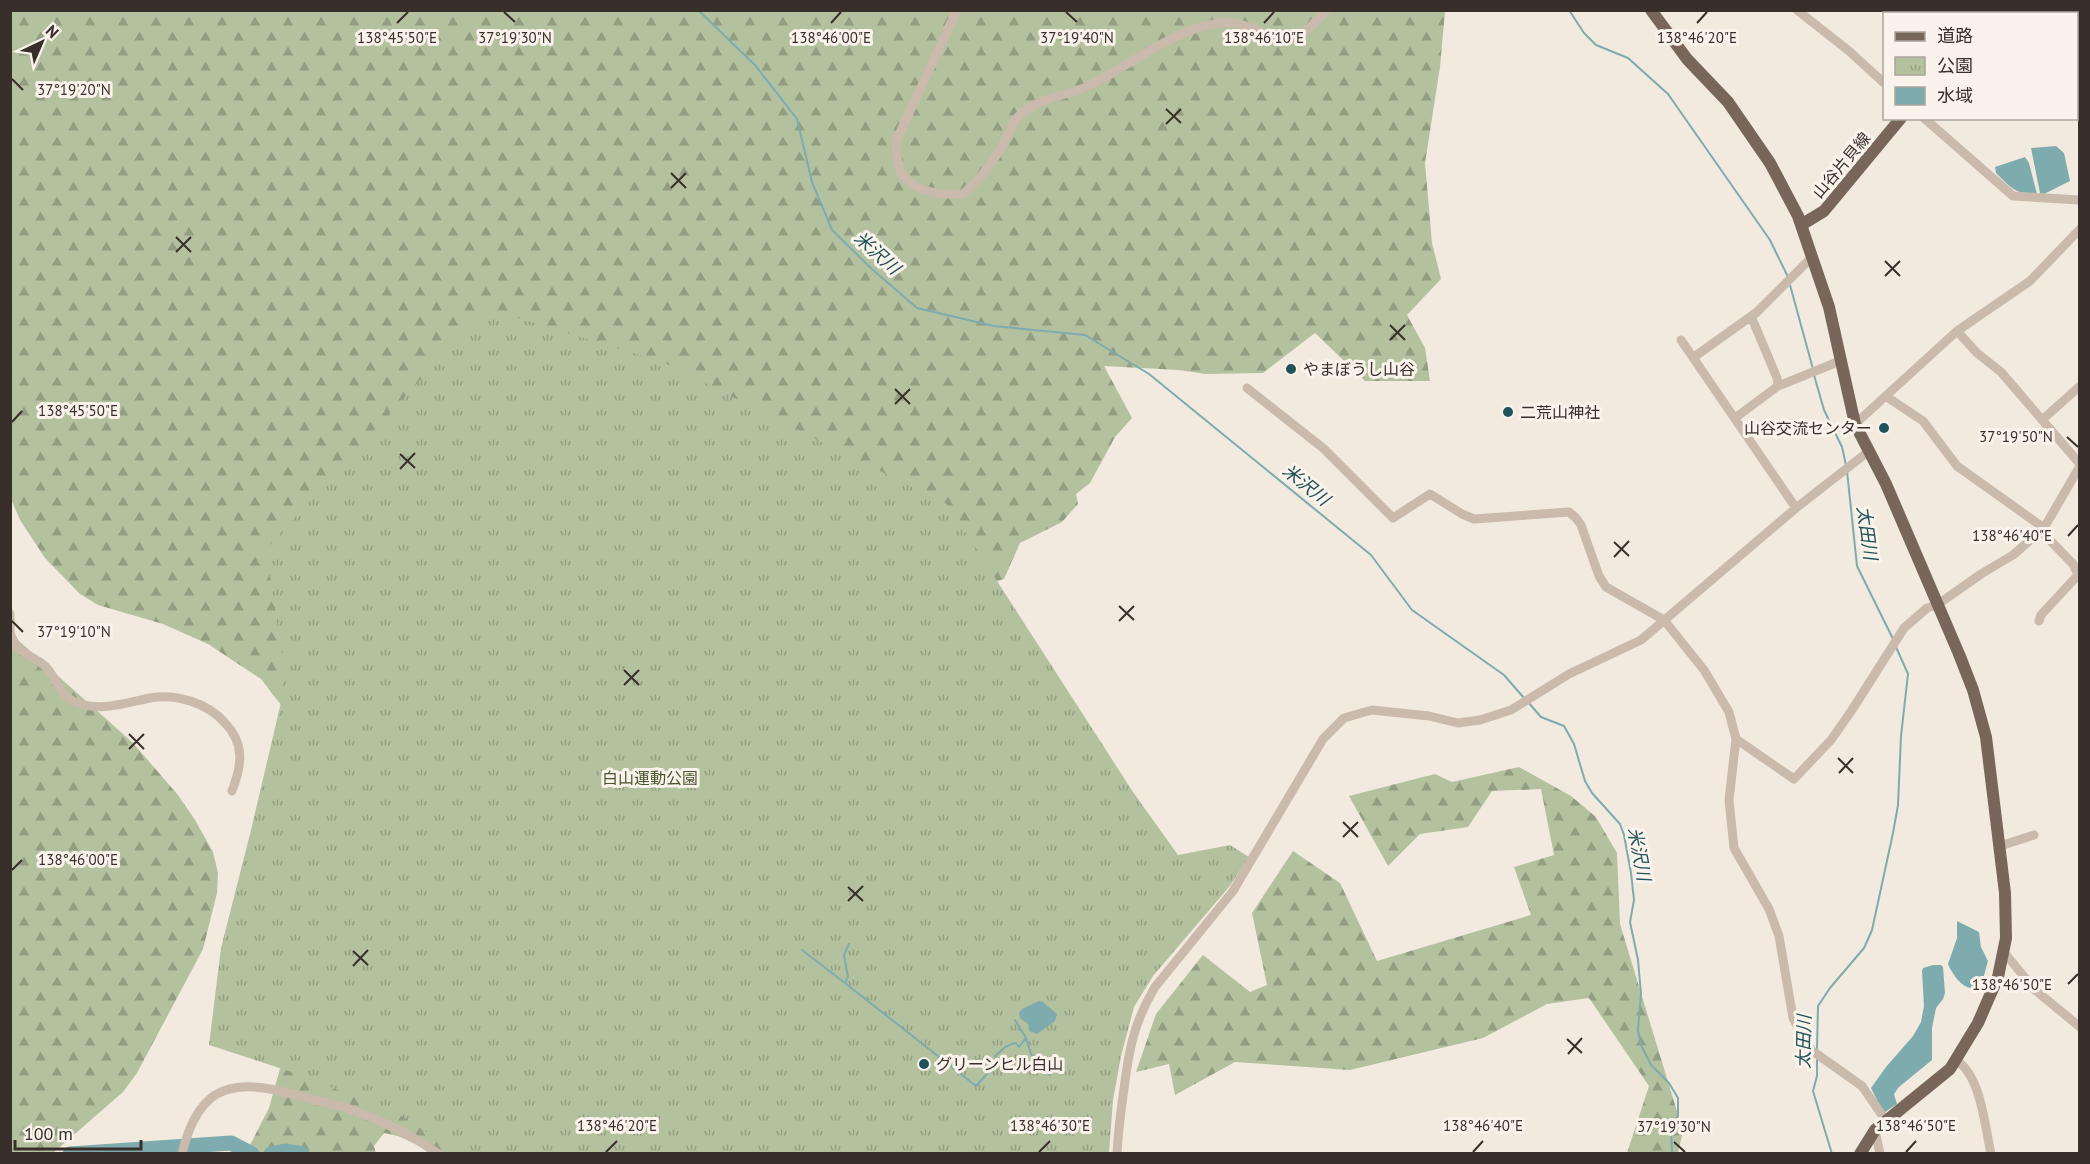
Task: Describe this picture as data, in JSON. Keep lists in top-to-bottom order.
{
  "streets": {
    "main road": ["山谷片貝線"]
  },
  "water": ["米沢川", "太田川"],
  "parks": ["白山運動公園"],
  "places": [
    "やまぼうし山谷",
    "二荒山神社",
    "山谷交流センター",
    "グリーンヒル白山"
  ],
  "legend": ["道路", "公園", "水域"],
  "scale_bar": "100 m",
  "north": "top right",
  "coordinates": [
    "37°19'30\"N",
    "37°19'40\"N",
    "138°45'50\"E",
    "138°46'00\"E",
    "138°46'10\"E",
    "138°46'20\"E",
    "37°19'20\"N",
    "37°19'50\"N",
    "138°46'40\"E",
    "37°19'10\"N",
    "138°46'50\"E",
    "138°46'30\"E"
  ]
}
